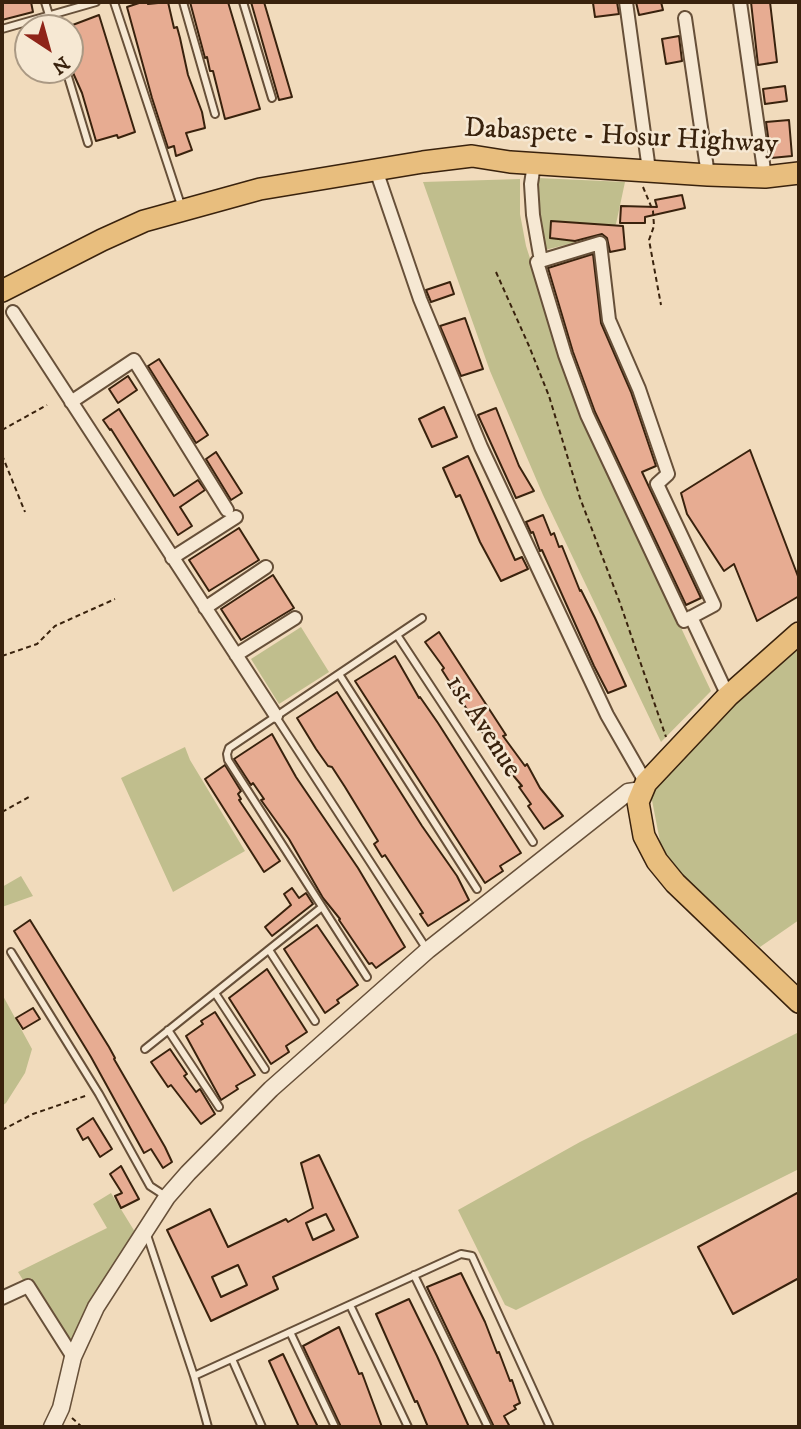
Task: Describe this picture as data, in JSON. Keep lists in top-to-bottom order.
{
  "streets": {
    "highway": ["Dabaspete - Hosur Highway"],
    "lane": ["1st Avenue"]
  },
  "north": "bottom right"
}
